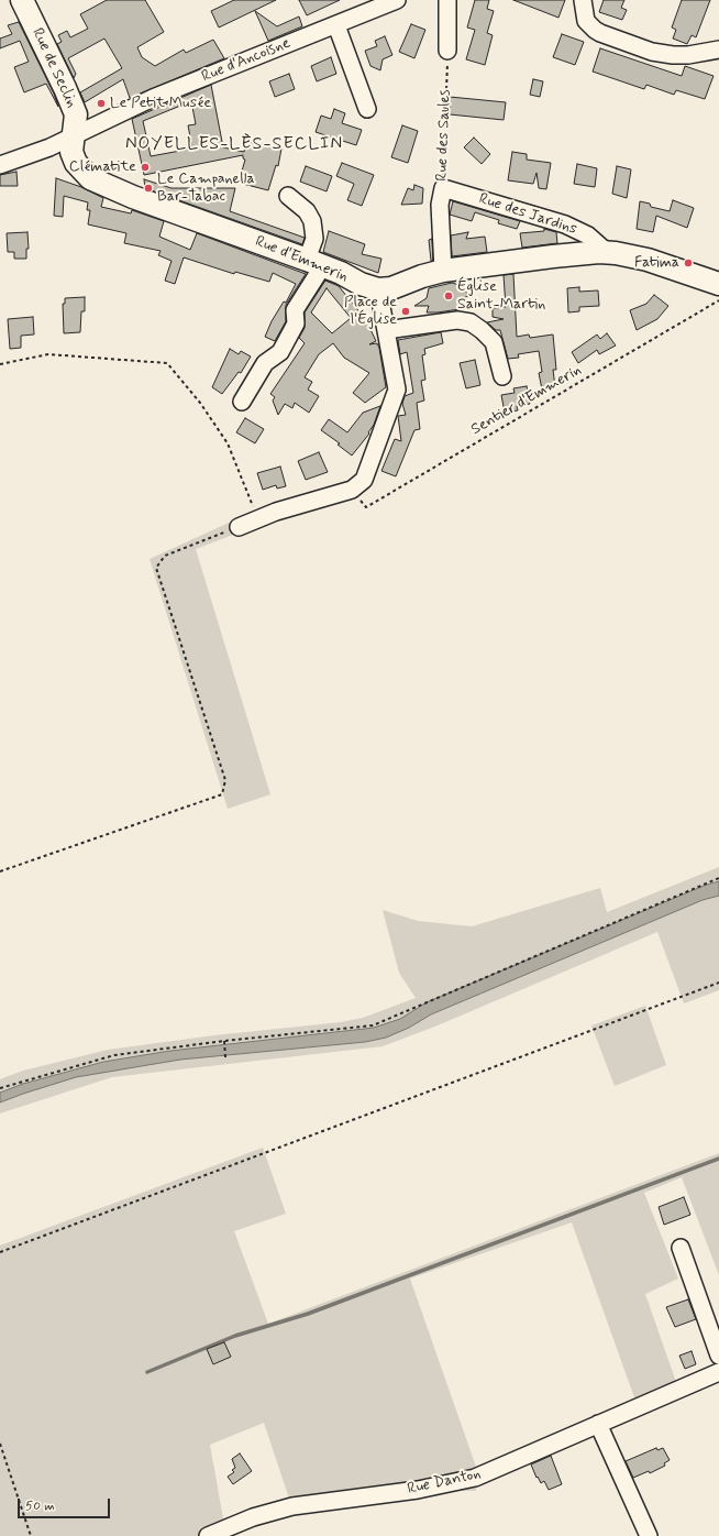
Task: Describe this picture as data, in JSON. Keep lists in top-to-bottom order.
{
  "streets": {
    "main road": ["Rue de Seclin", "Rue d'Emmerin"],
    "street": [
      "Rue d'Ancoisne",
      "Rue des Saules",
      "Rue des Jardins",
      "Rue Danton"
    ],
    "path": ["Sentier d'Emmerin"]
  },
  "crossings": [
    ["Rue d'Ancoisne", "Rue de Seclin"],
    ["Rue d'Ancoisne", "Rue d'Emmerin"],
    ["Rue de Seclin", "Rue d'Emmerin"],
    ["Rue des Saules", "Rue des Jardins"]
  ],
  "districts": ["NOYELLES-LÈS-SECLIN"],
  "places": [
    "Le Petit Musée",
    "Clématite",
    "Le Campanella Bar-Tabac",
    "Fatima",
    "Église Saint-Martin",
    "Place de l'Église"
  ],
  "scale_bar": "50 m"
}
